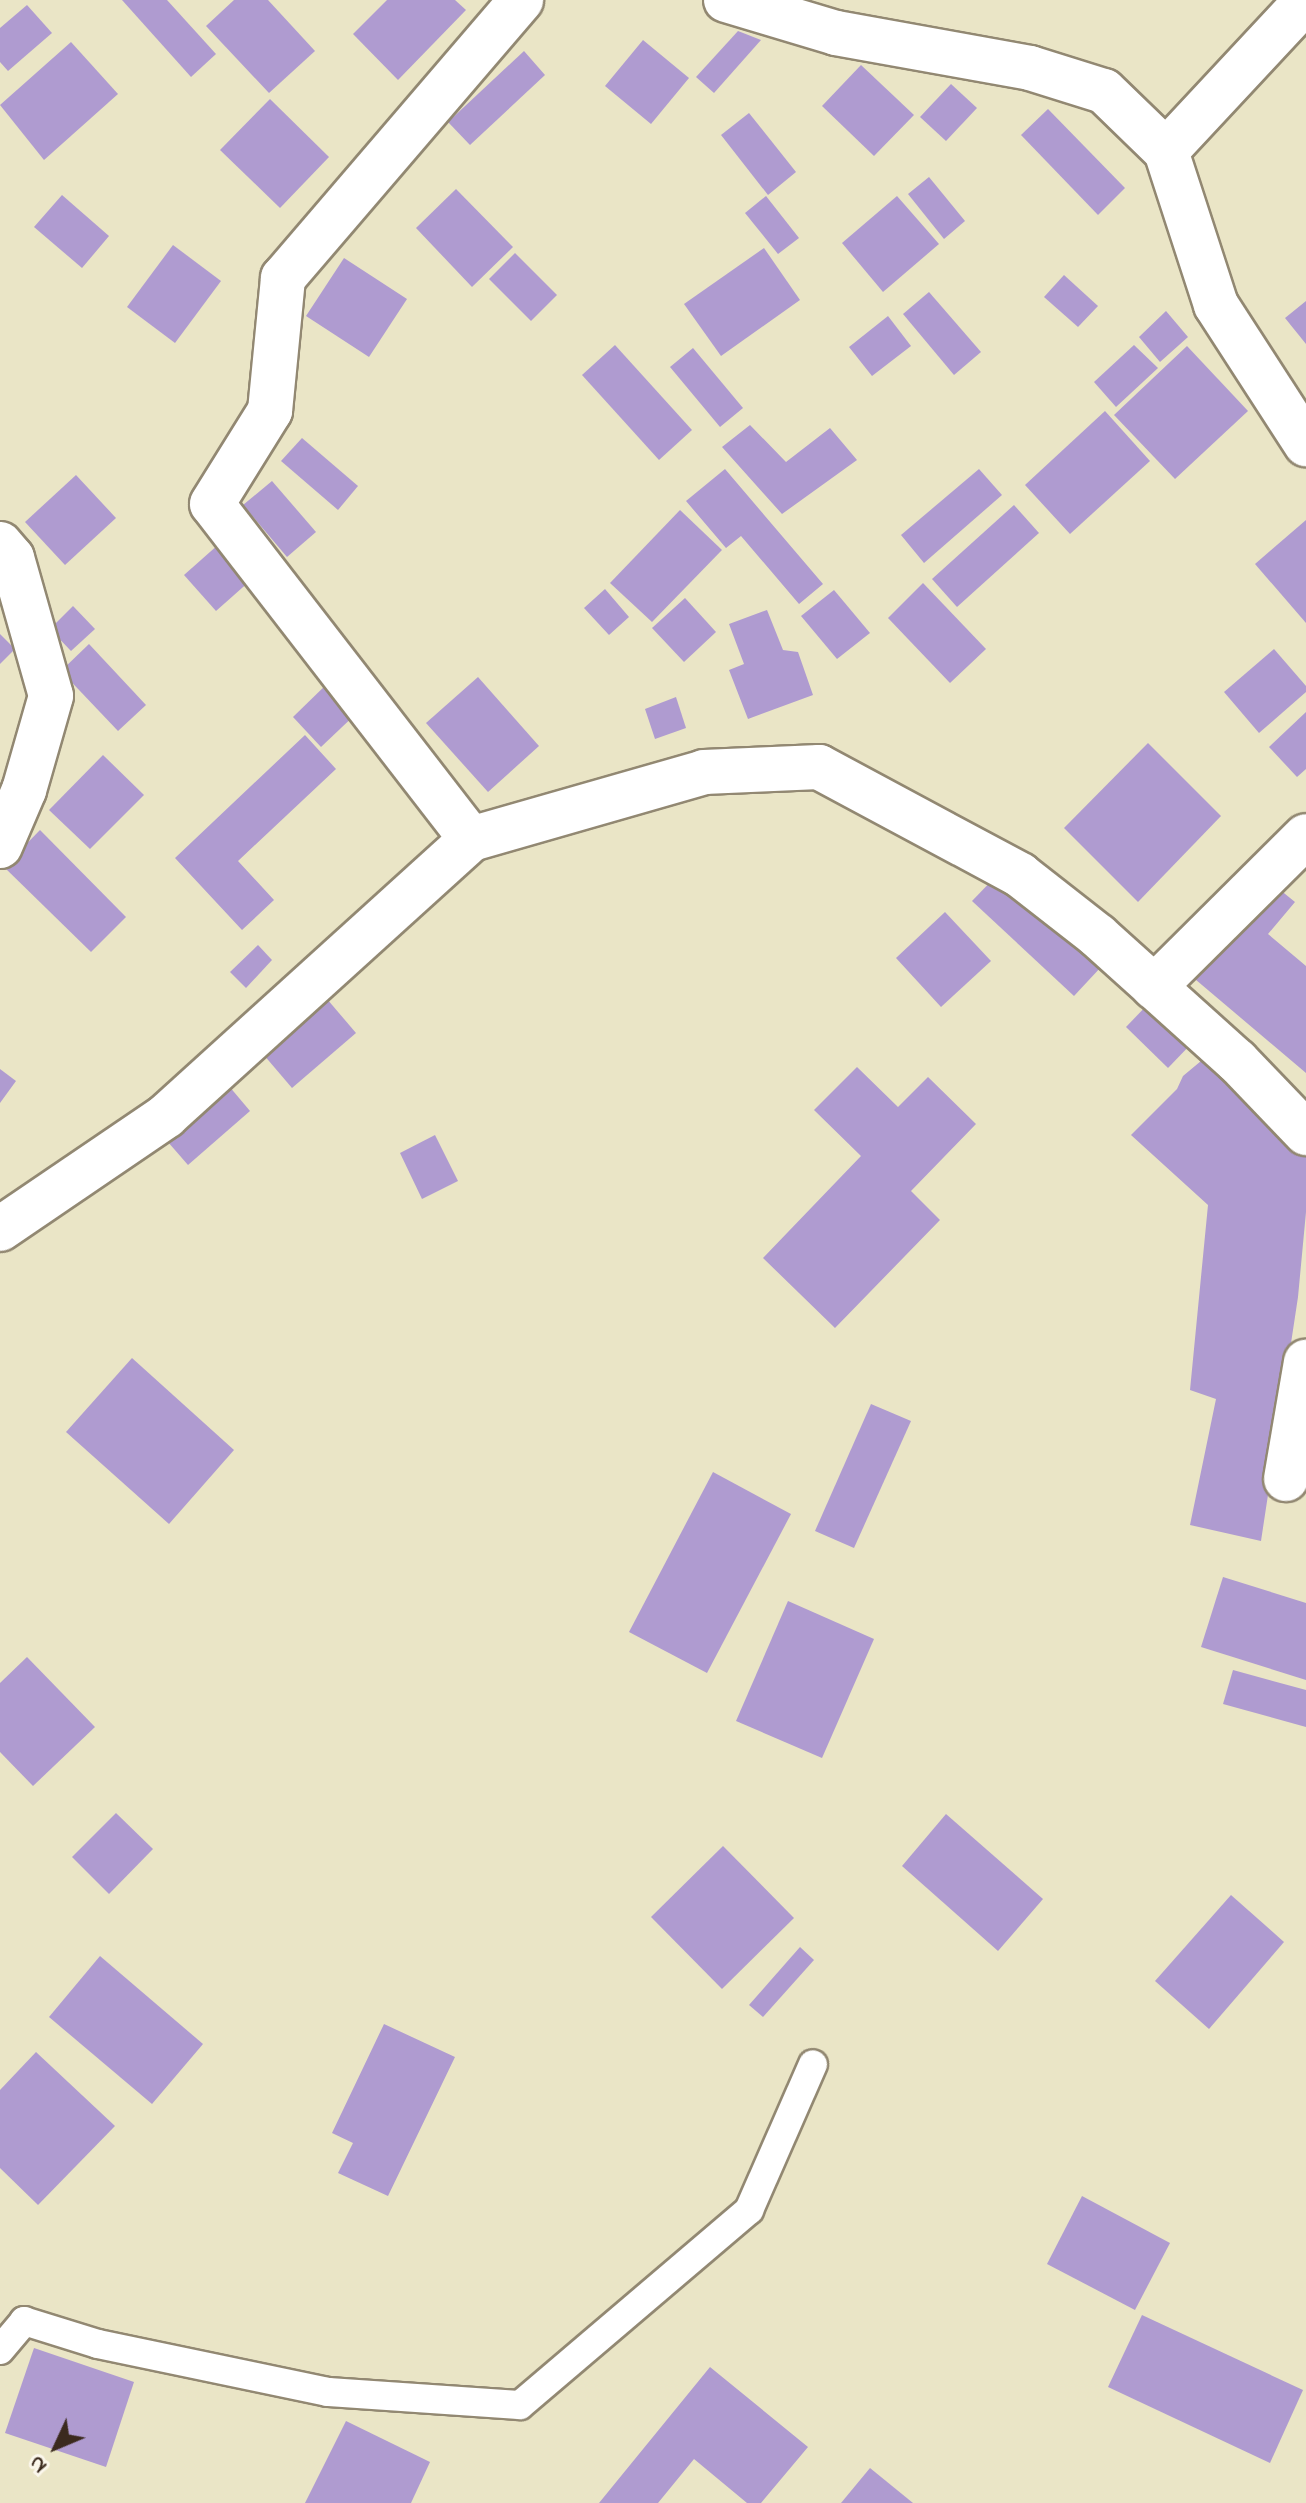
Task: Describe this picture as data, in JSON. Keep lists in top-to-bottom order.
{
  "north": "bottom left"
}
